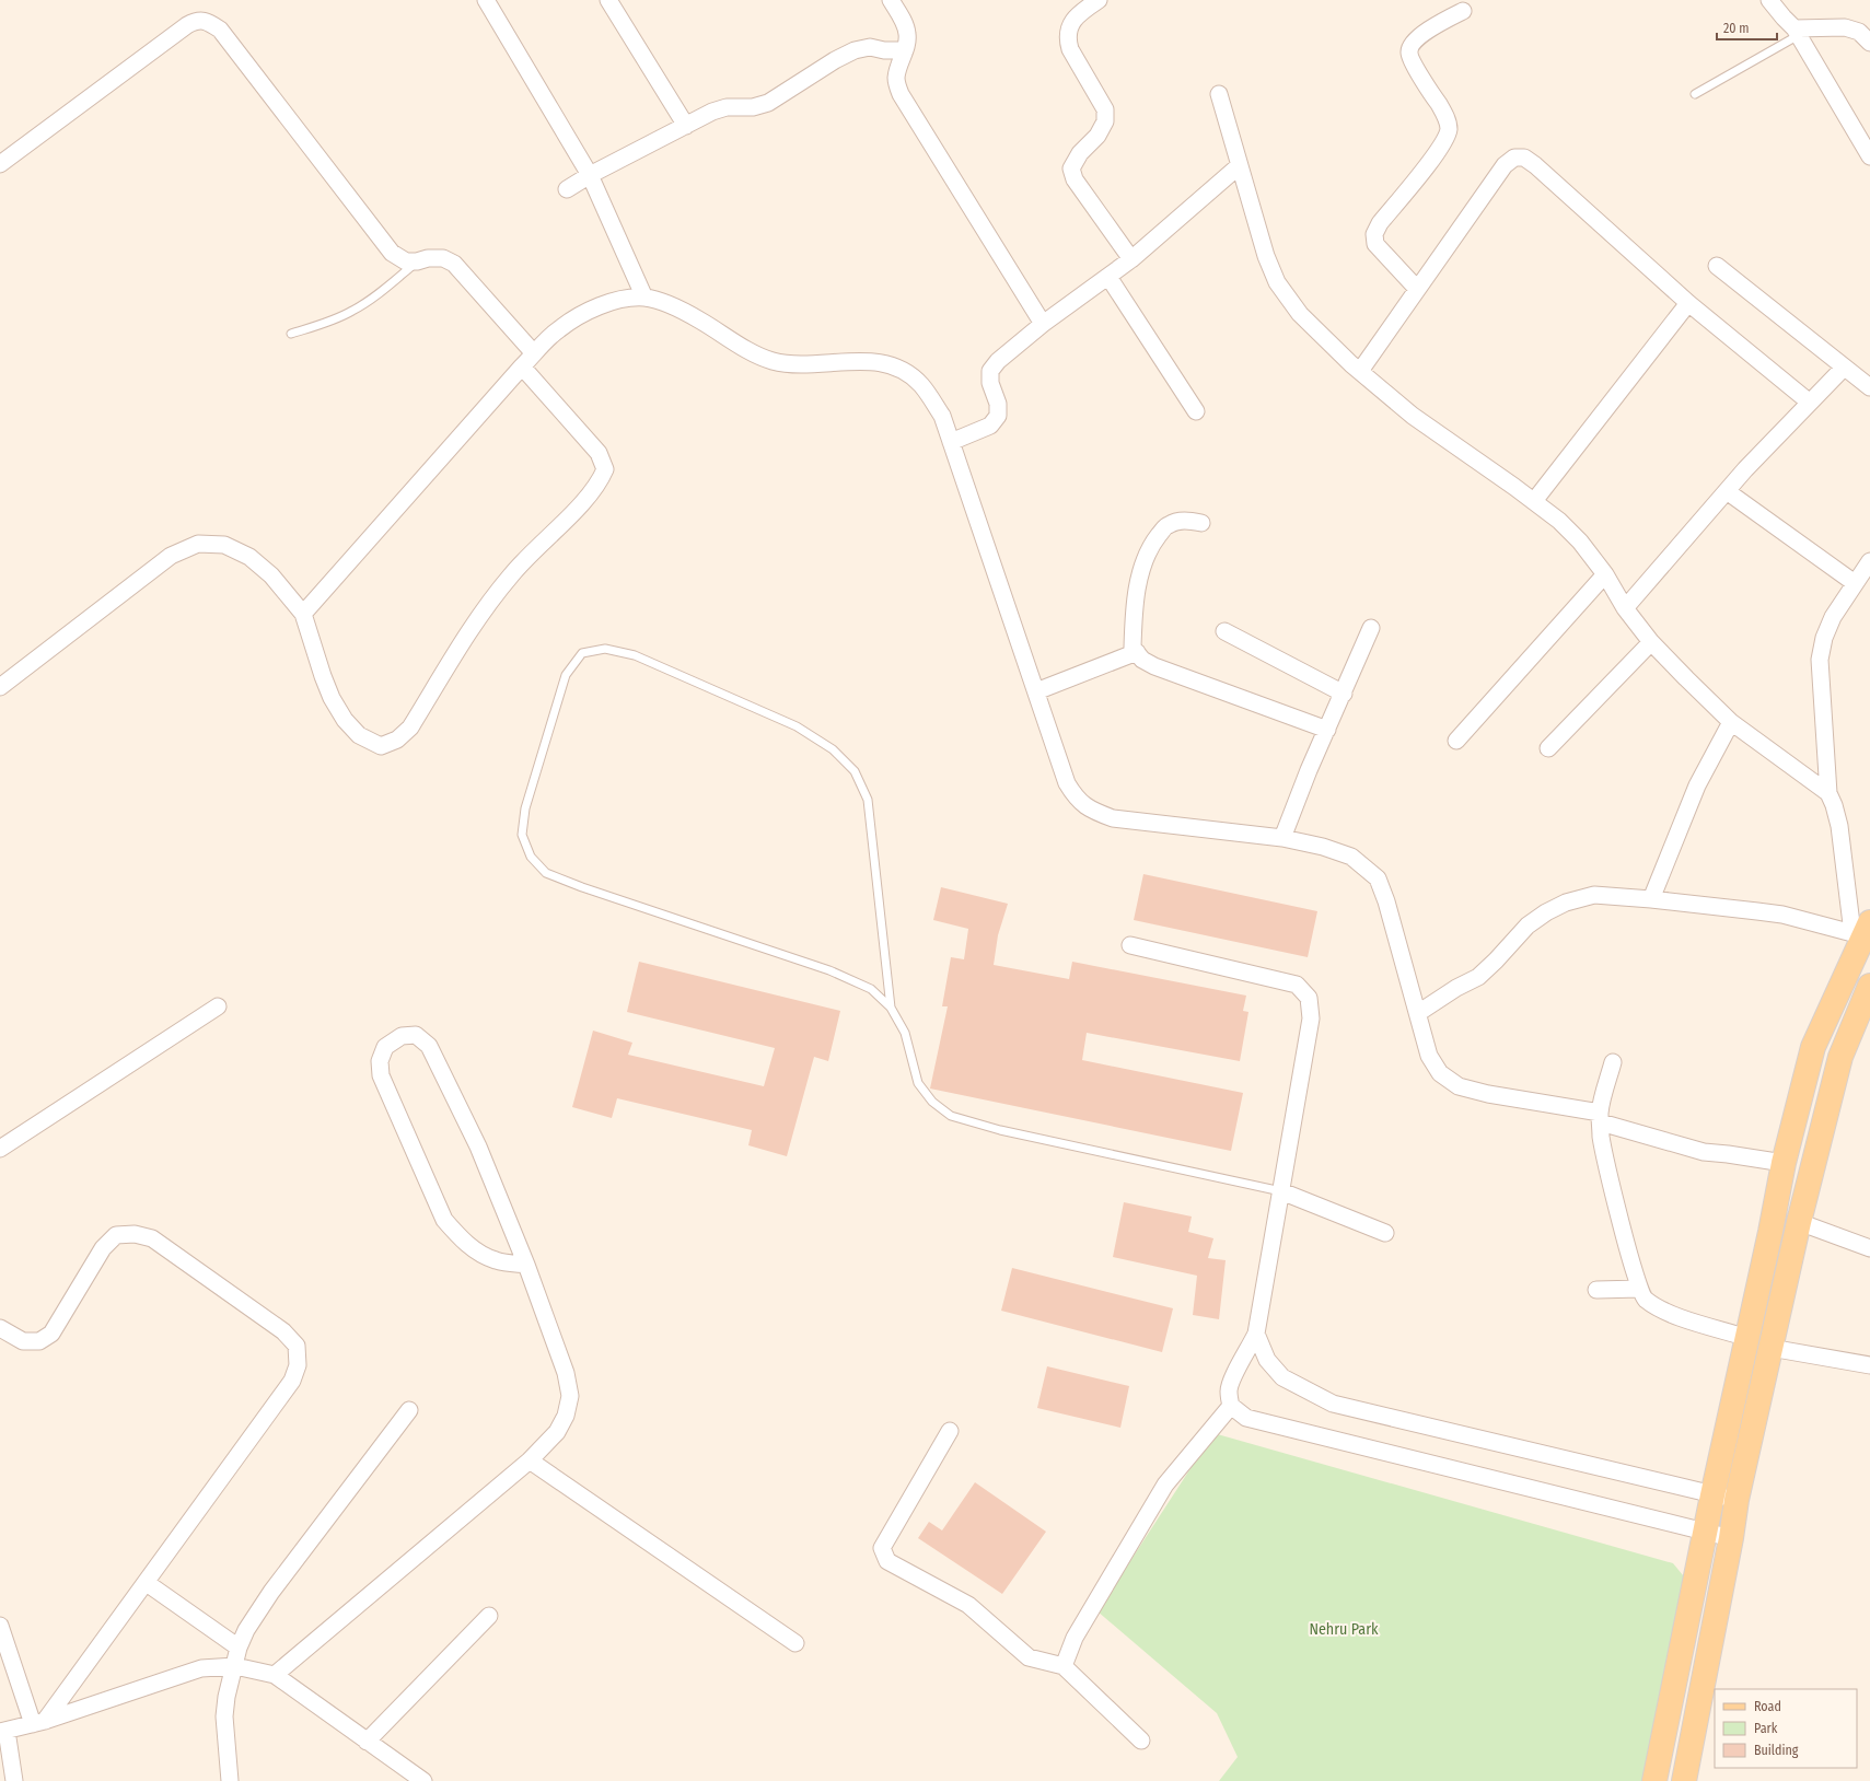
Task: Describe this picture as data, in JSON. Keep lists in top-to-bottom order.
{
  "parks": ["Nehru Park"],
  "legend": ["Road", "Park", "Building"],
  "scale_bar": "20 m"
}
